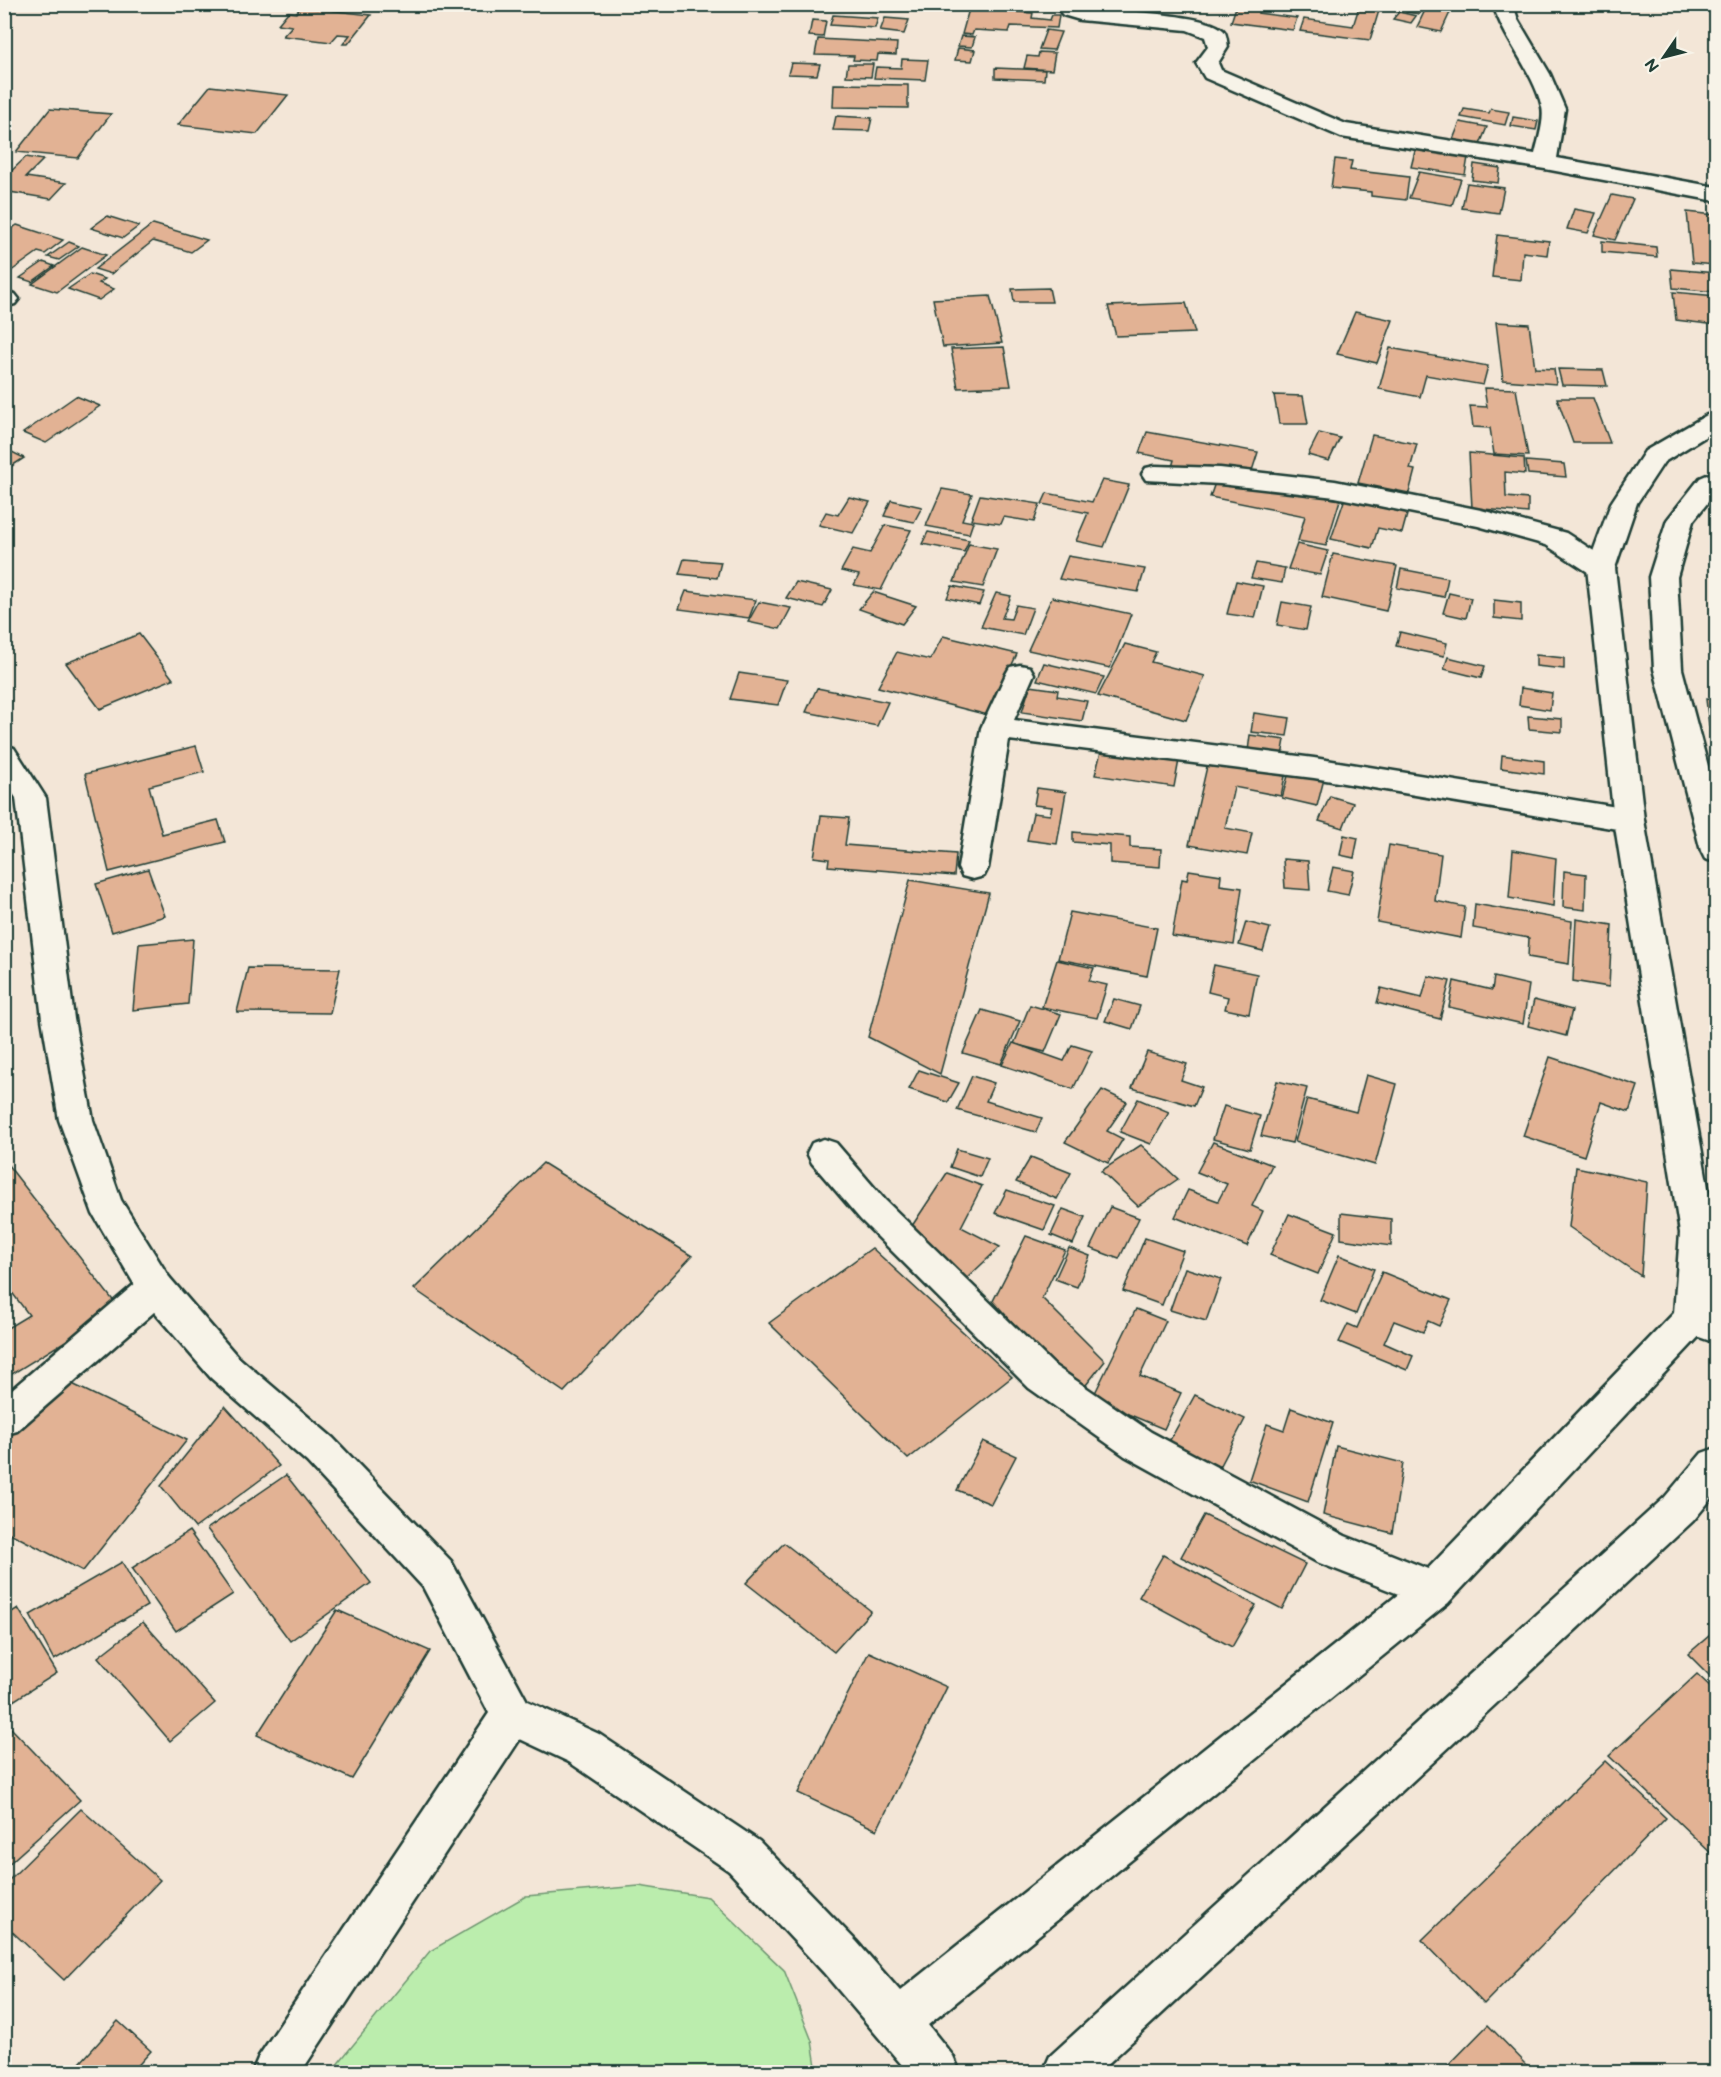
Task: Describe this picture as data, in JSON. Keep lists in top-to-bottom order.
{
  "north": "bottom left"
}
